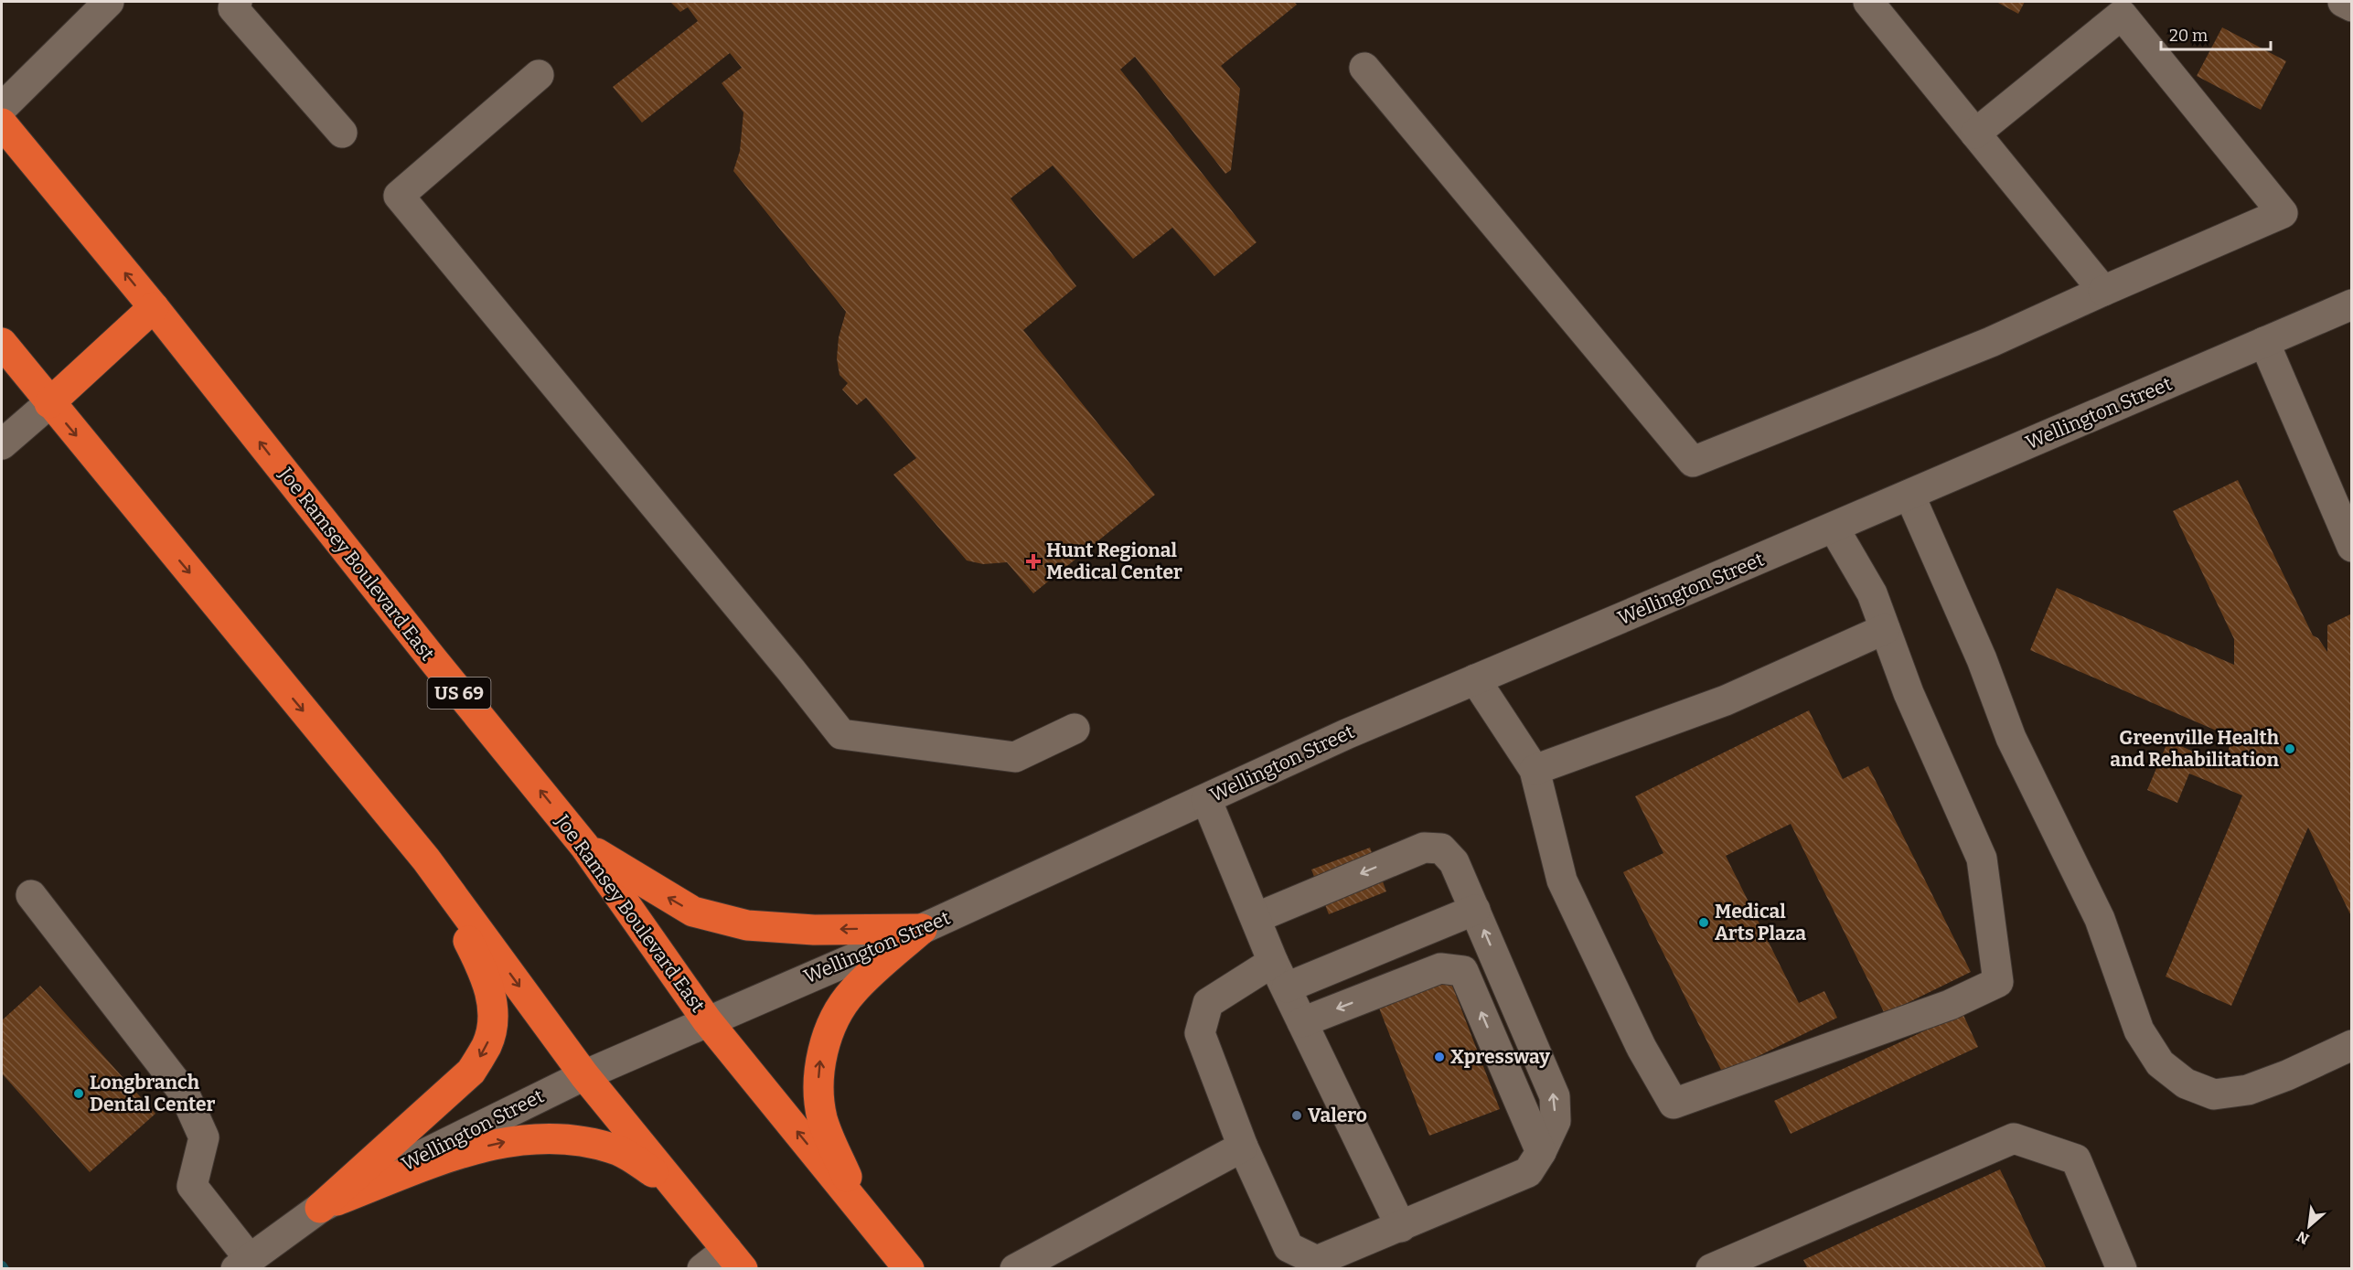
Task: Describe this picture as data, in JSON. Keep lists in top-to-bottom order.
{
  "streets": {
    "highway": ["Joe Ramsey Boulevard East", "US 69"],
    "street": ["Wellington Street"]
  },
  "crossings": [
    ["Wellington Street", "Joe Ramsey Boulevard East"]
  ],
  "places": {
    "health": ["Hunt Regional Medical Center"],
    "other": [
      "Greenville Health and Rehabilitation",
      "Medical Arts Plaza",
      "Xpressway",
      "Longbranch Dental Center",
      "Valero"
    ]
  },
  "scale_bar": "20 m",
  "north": "bottom left"
}
